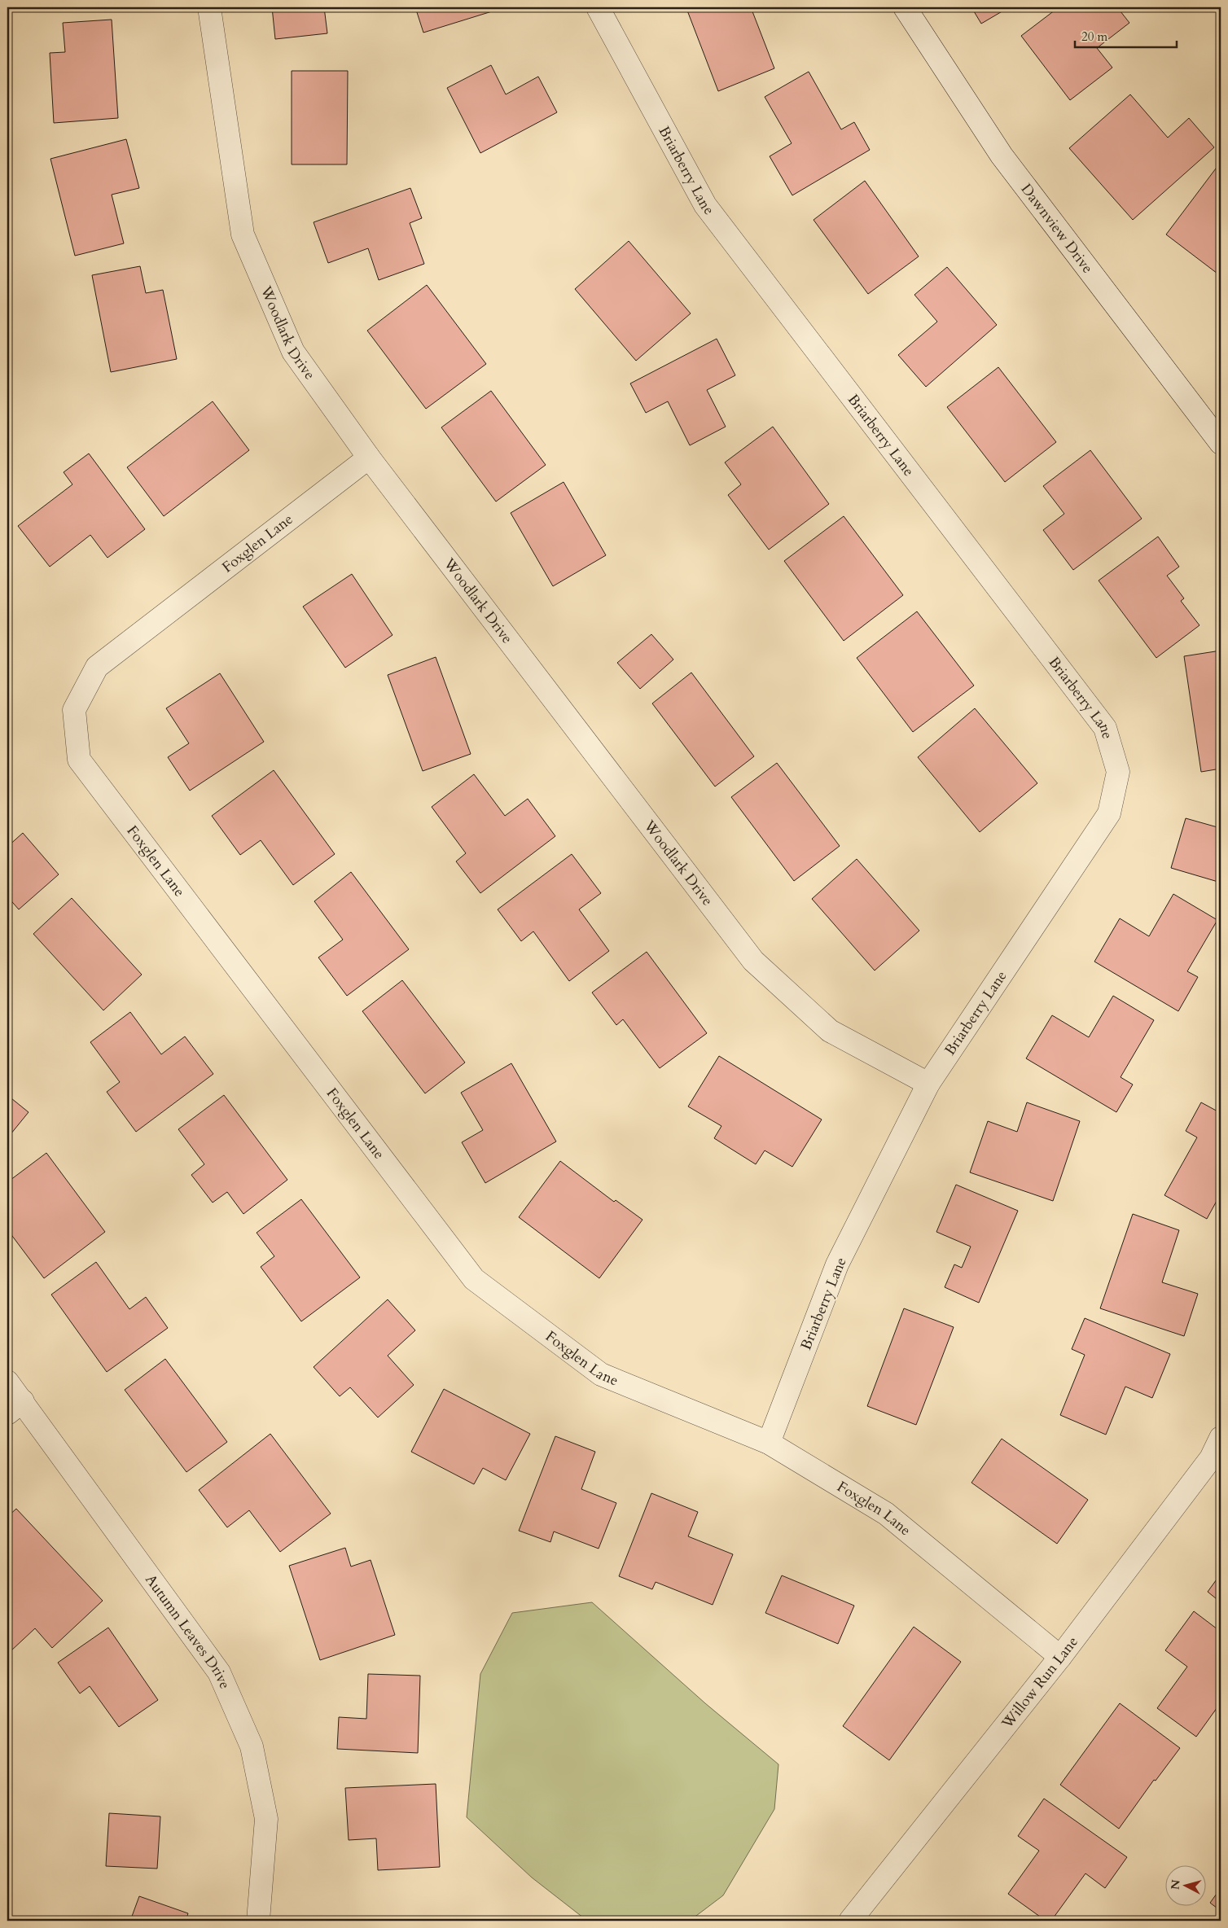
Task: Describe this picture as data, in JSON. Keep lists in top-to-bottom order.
{
  "streets": {
    "street": [
      "Briarberry Lane",
      "Dawnview Drive",
      "Woodlark Drive",
      "Foxglen Lane",
      "Autumn Leaves Drive",
      "Willow Run Lane"
    ]
  },
  "crossings": [
    ["Briarberry Lane", "Woodlark Drive"],
    ["Briarberry Lane", "Foxglen Lane"],
    ["Woodlark Drive", "Foxglen Lane"],
    ["Foxglen Lane", "Willow Run Lane"]
  ],
  "scale_bar": "20 m",
  "north": "left"
}
